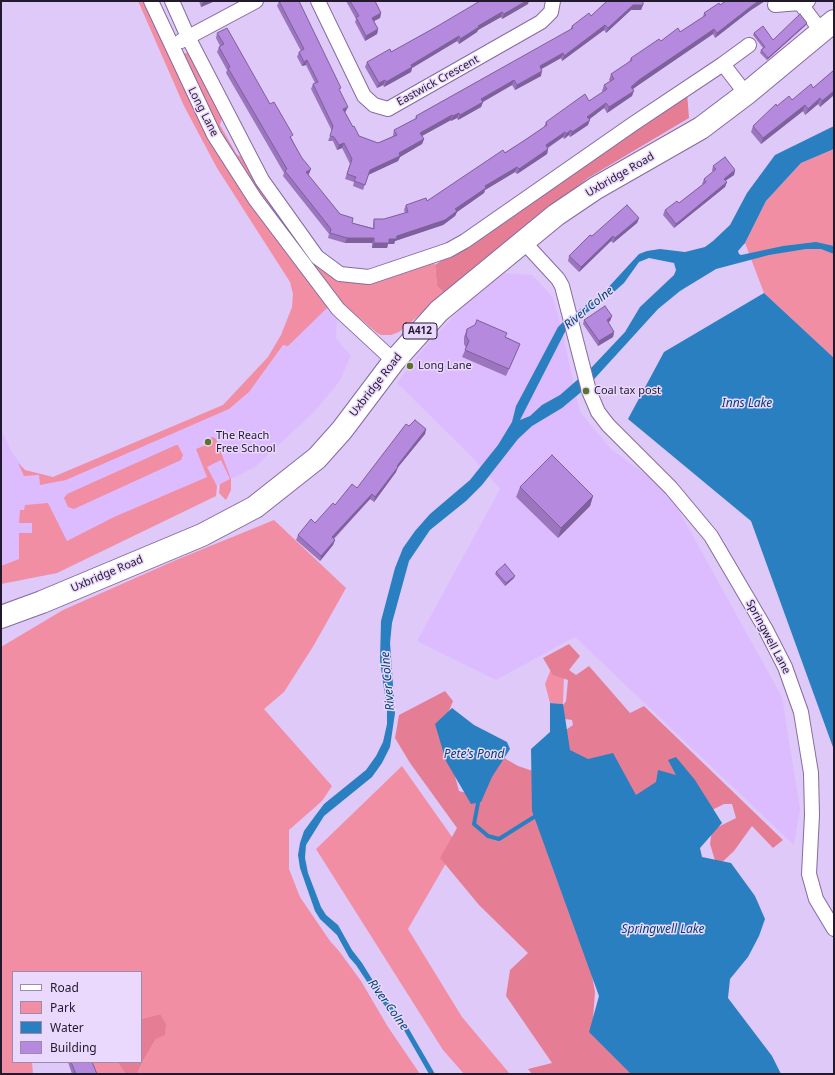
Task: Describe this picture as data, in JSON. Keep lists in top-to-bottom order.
{
  "streets": {
    "main road": ["Uxbridge Road", "A412"],
    "street": ["Eastwick Crescent", "Long Lane", "Springwell Lane"]
  },
  "crossings": [
    ["Long Lane", "Uxbridge Road"],
    ["Uxbridge Road", "Springwell Lane"]
  ],
  "water": [
    "River Colne",
    "Inns Lake",
    "Pete's Pond",
    "Springwell Lake"
  ],
  "places": ["Long Lane", "Coal tax post", "The Reach Free School"],
  "legend": [
    "Road",
    "Park",
    "Water",
    "Building"
  ]
}
